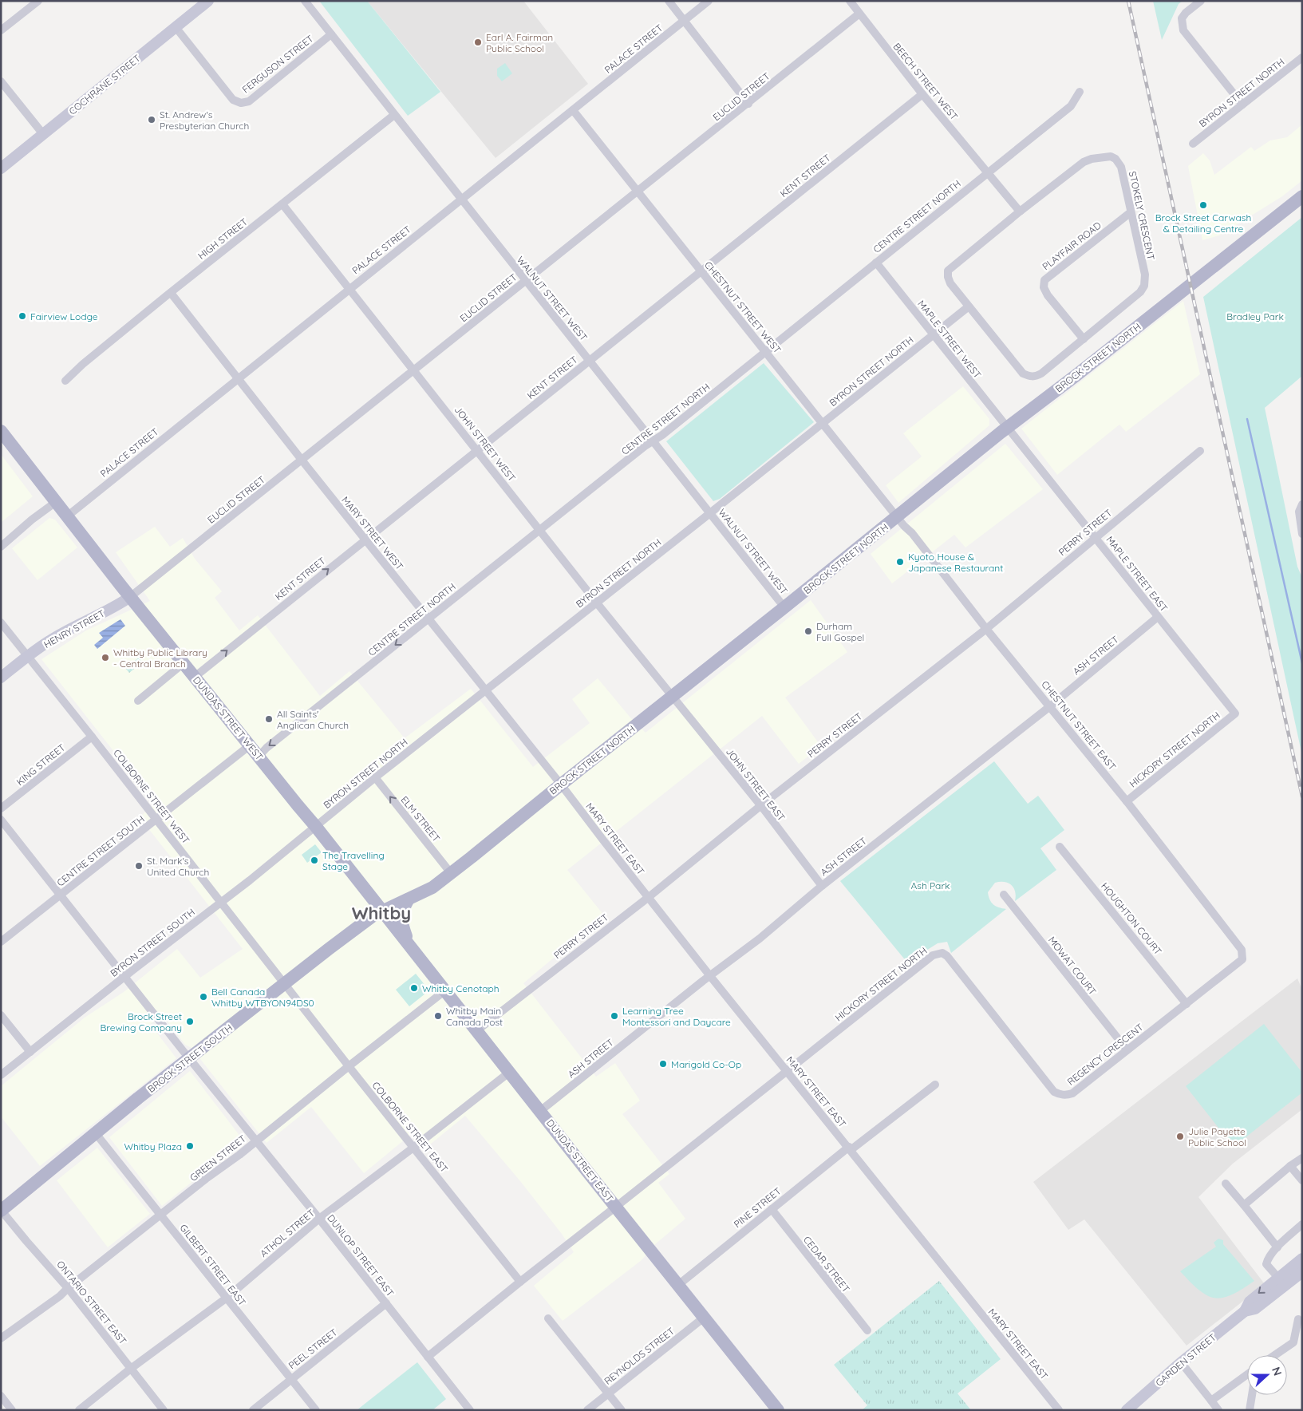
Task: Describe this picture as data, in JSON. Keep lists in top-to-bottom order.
{
  "streets": {
    "main road": [
      "COCHRANE STREET",
      "BROCK STREET NORTH",
      "HENRY STREET",
      "DUNDAS STREET WEST",
      "BROCK STREET SOUTH",
      "DUNDAS STREET EAST",
      "GARDEN STREET"
    ],
    "street": [
      "PALACE STREET",
      "FERGUSON STREET",
      "BEECH STREET WEST",
      "BYRON STREET NORTH",
      "EUCLID STREET",
      "KENT STREET",
      "STOKELY CRESCENT",
      "CENTRE STREET NORTH",
      "HIGH STREET",
      "PLAYFAIR ROAD",
      "WALNUT STREET WEST",
      "CHESTNUT STREET WEST",
      "MAPLE STREET WEST",
      "JOHN STREET WEST",
      "PERRY STREET",
      "MARY STREET WEST",
      "MAPLE STREET EAST",
      "ASH STREET",
      "CHESTNUT STREET EAST",
      "HICKORY STREET NORTH",
      "KING STREET",
      "JOHN STREET EAST",
      "COLBORNE STREET WEST",
      "ELM STREET",
      "MARY STREET EAST",
      "CENTRE STREET SOUTH",
      "HOUGHTON COURT",
      "BYRON STREET SOUTH",
      "MOWAT COURT",
      "REGENCY CRESCENT",
      "COLBORNE STREET EAST",
      "GREEN STREET",
      "PINE STREET",
      "ATHOL STREET",
      "DUNLOP STREET EAST",
      "CEDAR STREET",
      "GILBERT STREET EAST",
      "ONTARIO STREET EAST",
      "PEEL STREET",
      "REYNOLDS STREET"
    ]
  },
  "crossings": [
    ["PALACE STREET", "WALNUT STREET WEST"],
    ["PALACE STREET", "CHESTNUT STREET WEST"],
    ["PALACE STREET", "JOHN STREET WEST"],
    ["PALACE STREET", "MARY STREET WEST"],
    ["PALACE STREET", "DUNDAS STREET WEST"],
    ["FERGUSON STREET", "COCHRANE STREET"],
    ["FERGUSON STREET", "WALNUT STREET WEST"],
    ["BEECH STREET WEST", "EUCLID STREET"],
    ["BEECH STREET WEST", "KENT STREET"],
    ["BEECH STREET WEST", "STOKELY CRESCENT"],
    ["BEECH STREET WEST", "CENTRE STREET NORTH"],
    ["BYRON STREET NORTH", "STOKELY CRESCENT"],
    ["BYRON STREET NORTH", "WALNUT STREET WEST"],
    ["BYRON STREET NORTH", "CHESTNUT STREET WEST"],
    ["BYRON STREET NORTH", "MAPLE STREET WEST"],
    ["BYRON STREET NORTH", "JOHN STREET WEST"],
    ["BYRON STREET NORTH", "MARY STREET WEST"],
    ["BYRON STREET NORTH", "DUNDAS STREET WEST"],
    ["BYRON STREET NORTH", "ELM STREET"],
    ["BYRON STREET NORTH", "BYRON STREET SOUTH"],
    ["EUCLID STREET", "WALNUT STREET WEST"],
    ["EUCLID STREET", "CHESTNUT STREET WEST"],
    ["EUCLID STREET", "JOHN STREET WEST"],
    ["EUCLID STREET", "MARY STREET WEST"],
    ["EUCLID STREET", "HENRY STREET"],
    ["EUCLID STREET", "DUNDAS STREET WEST"],
    ["KENT STREET", "WALNUT STREET WEST"],
    ["KENT STREET", "CHESTNUT STREET WEST"],
    ["KENT STREET", "JOHN STREET WEST"],
    ["KENT STREET", "MARY STREET WEST"],
    ["KENT STREET", "DUNDAS STREET WEST"],
    ["STOKELY CRESCENT", "PLAYFAIR ROAD"],
    ["CENTRE STREET NORTH", "WALNUT STREET WEST"],
    ["CENTRE STREET NORTH", "CHESTNUT STREET WEST"],
    ["CENTRE STREET NORTH", "MAPLE STREET WEST"],
    ["CENTRE STREET NORTH", "JOHN STREET WEST"],
    ["CENTRE STREET NORTH", "MARY STREET WEST"],
    ["CENTRE STREET NORTH", "DUNDAS STREET WEST"],
    ["HIGH STREET", "WALNUT STREET WEST"],
    ["HIGH STREET", "JOHN STREET WEST"],
    ["HIGH STREET", "MARY STREET WEST"],
    ["WALNUT STREET WEST", "BROCK STREET NORTH"],
    ["CHESTNUT STREET WEST", "BROCK STREET NORTH"],
    ["CHESTNUT STREET WEST", "CHESTNUT STREET EAST"],
    ["MAPLE STREET WEST", "BROCK STREET NORTH"],
    ["MAPLE STREET WEST", "MAPLE STREET EAST"],
    ["BROCK STREET NORTH", "JOHN STREET WEST"],
    ["BROCK STREET NORTH", "MARY STREET WEST"],
    ["BROCK STREET NORTH", "MAPLE STREET EAST"],
    ["BROCK STREET NORTH", "DUNDAS STREET WEST"],
    ["BROCK STREET NORTH", "CHESTNUT STREET EAST"],
    ["BROCK STREET NORTH", "JOHN STREET EAST"],
    ["BROCK STREET NORTH", "ELM STREET"],
    ["BROCK STREET NORTH", "MARY STREET EAST"],
    ["BROCK STREET NORTH", "BROCK STREET SOUTH"],
    ["BROCK STREET NORTH", "DUNDAS STREET EAST"],
    ["JOHN STREET WEST", "JOHN STREET EAST"],
    ["PERRY STREET", "MAPLE STREET EAST"],
    ["PERRY STREET", "CHESTNUT STREET EAST"],
    ["PERRY STREET", "JOHN STREET EAST"],
    ["PERRY STREET", "MARY STREET EAST"],
    ["PERRY STREET", "DUNDAS STREET EAST"],
    ["MARY STREET WEST", "MARY STREET EAST"],
    ["MAPLE STREET EAST", "ASH STREET"],
    ["MAPLE STREET EAST", "HICKORY STREET NORTH"],
    ["HENRY STREET", "DUNDAS STREET WEST"],
    ["HENRY STREET", "COLBORNE STREET WEST"],
    ["ASH STREET", "CHESTNUT STREET EAST"],
    ["ASH STREET", "JOHN STREET EAST"],
    ["ASH STREET", "MARY STREET EAST"],
    ["ASH STREET", "DUNDAS STREET EAST"],
    ["DUNDAS STREET WEST", "CENTRE STREET SOUTH"],
    ["DUNDAS STREET WEST", "BYRON STREET SOUTH"],
    ["DUNDAS STREET WEST", "BROCK STREET SOUTH"],
    ["DUNDAS STREET WEST", "DUNDAS STREET EAST"],
    ["CHESTNUT STREET EAST", "HICKORY STREET NORTH"],
    ["CHESTNUT STREET EAST", "REGENCY CRESCENT"],
    ["HICKORY STREET NORTH", "MARY STREET EAST"],
    ["HICKORY STREET NORTH", "REGENCY CRESCENT"],
    ["HICKORY STREET NORTH", "COLBORNE STREET EAST"],
    ["HICKORY STREET NORTH", "DUNDAS STREET EAST"],
    ["HICKORY STREET NORTH", "DUNLOP STREET EAST"],
    ["KING STREET", "COLBORNE STREET WEST"],
    ["COLBORNE STREET WEST", "CENTRE STREET SOUTH"],
    ["COLBORNE STREET WEST", "BYRON STREET SOUTH"],
    ["COLBORNE STREET WEST", "BROCK STREET SOUTH"],
    ["COLBORNE STREET WEST", "COLBORNE STREET EAST"],
    ["MARY STREET EAST", "PINE STREET"],
    ["CENTRE STREET SOUTH", "DUNLOP STREET EAST"],
    ["HOUGHTON COURT", "REGENCY CRESCENT"],
    ["BYRON STREET SOUTH", "DUNLOP STREET EAST"],
    ["MOWAT COURT", "REGENCY CRESCENT"],
    ["BROCK STREET SOUTH", "COLBORNE STREET EAST"],
    ["BROCK STREET SOUTH", "DUNDAS STREET EAST"],
    ["BROCK STREET SOUTH", "DUNLOP STREET EAST"],
    ["BROCK STREET SOUTH", "GILBERT STREET EAST"],
    ["BROCK STREET SOUTH", "ONTARIO STREET EAST"],
    ["COLBORNE STREET EAST", "GREEN STREET"],
    ["COLBORNE STREET EAST", "ATHOL STREET"],
    ["GREEN STREET", "DUNDAS STREET EAST"],
    ["GREEN STREET", "DUNLOP STREET EAST"],
    ["GREEN STREET", "GILBERT STREET EAST"],
    ["GREEN STREET", "ONTARIO STREET EAST"],
    ["DUNDAS STREET EAST", "PINE STREET"],
    ["DUNDAS STREET EAST", "ATHOL STREET"],
    ["DUNDAS STREET EAST", "REYNOLDS STREET"],
    ["PINE STREET", "CEDAR STREET"],
    ["ATHOL STREET", "DUNLOP STREET EAST"],
    ["ATHOL STREET", "GILBERT STREET EAST"],
    ["ATHOL STREET", "ONTARIO STREET EAST"],
    ["DUNLOP STREET EAST", "PEEL STREET"],
    ["GILBERT STREET EAST", "PEEL STREET"]
  ],
  "one_way": ["ELM STREET"],
  "districts": ["Whitby"],
  "parks": ["Bradley Park", "Ash Park"],
  "places": [
    "Earl A. Fairman Public School",
    "St. Andrew's Presbyterian Church",
    "Brock Street Carwash & Detailing Centre",
    "Fairview Lodge",
    "Kyoto House & Japanese Restaurant",
    "Durham Full Gospel",
    "Whitby Public Library - Central Branch",
    "All Saints' Anglican Church",
    "The Travelling Stage",
    "St. Mark's United Church",
    "Whitby Cenotaph",
    "Bell Canada Whitby WTBYON94DS0",
    "Whitby Main Canada Post",
    "Learning Tree Montessori and Daycare",
    "Brock Street Brewing Company",
    "Marigold Co-Op",
    "Julie Payette Public School",
    "Whitby Plaza"
  ],
  "north": "right"
}
